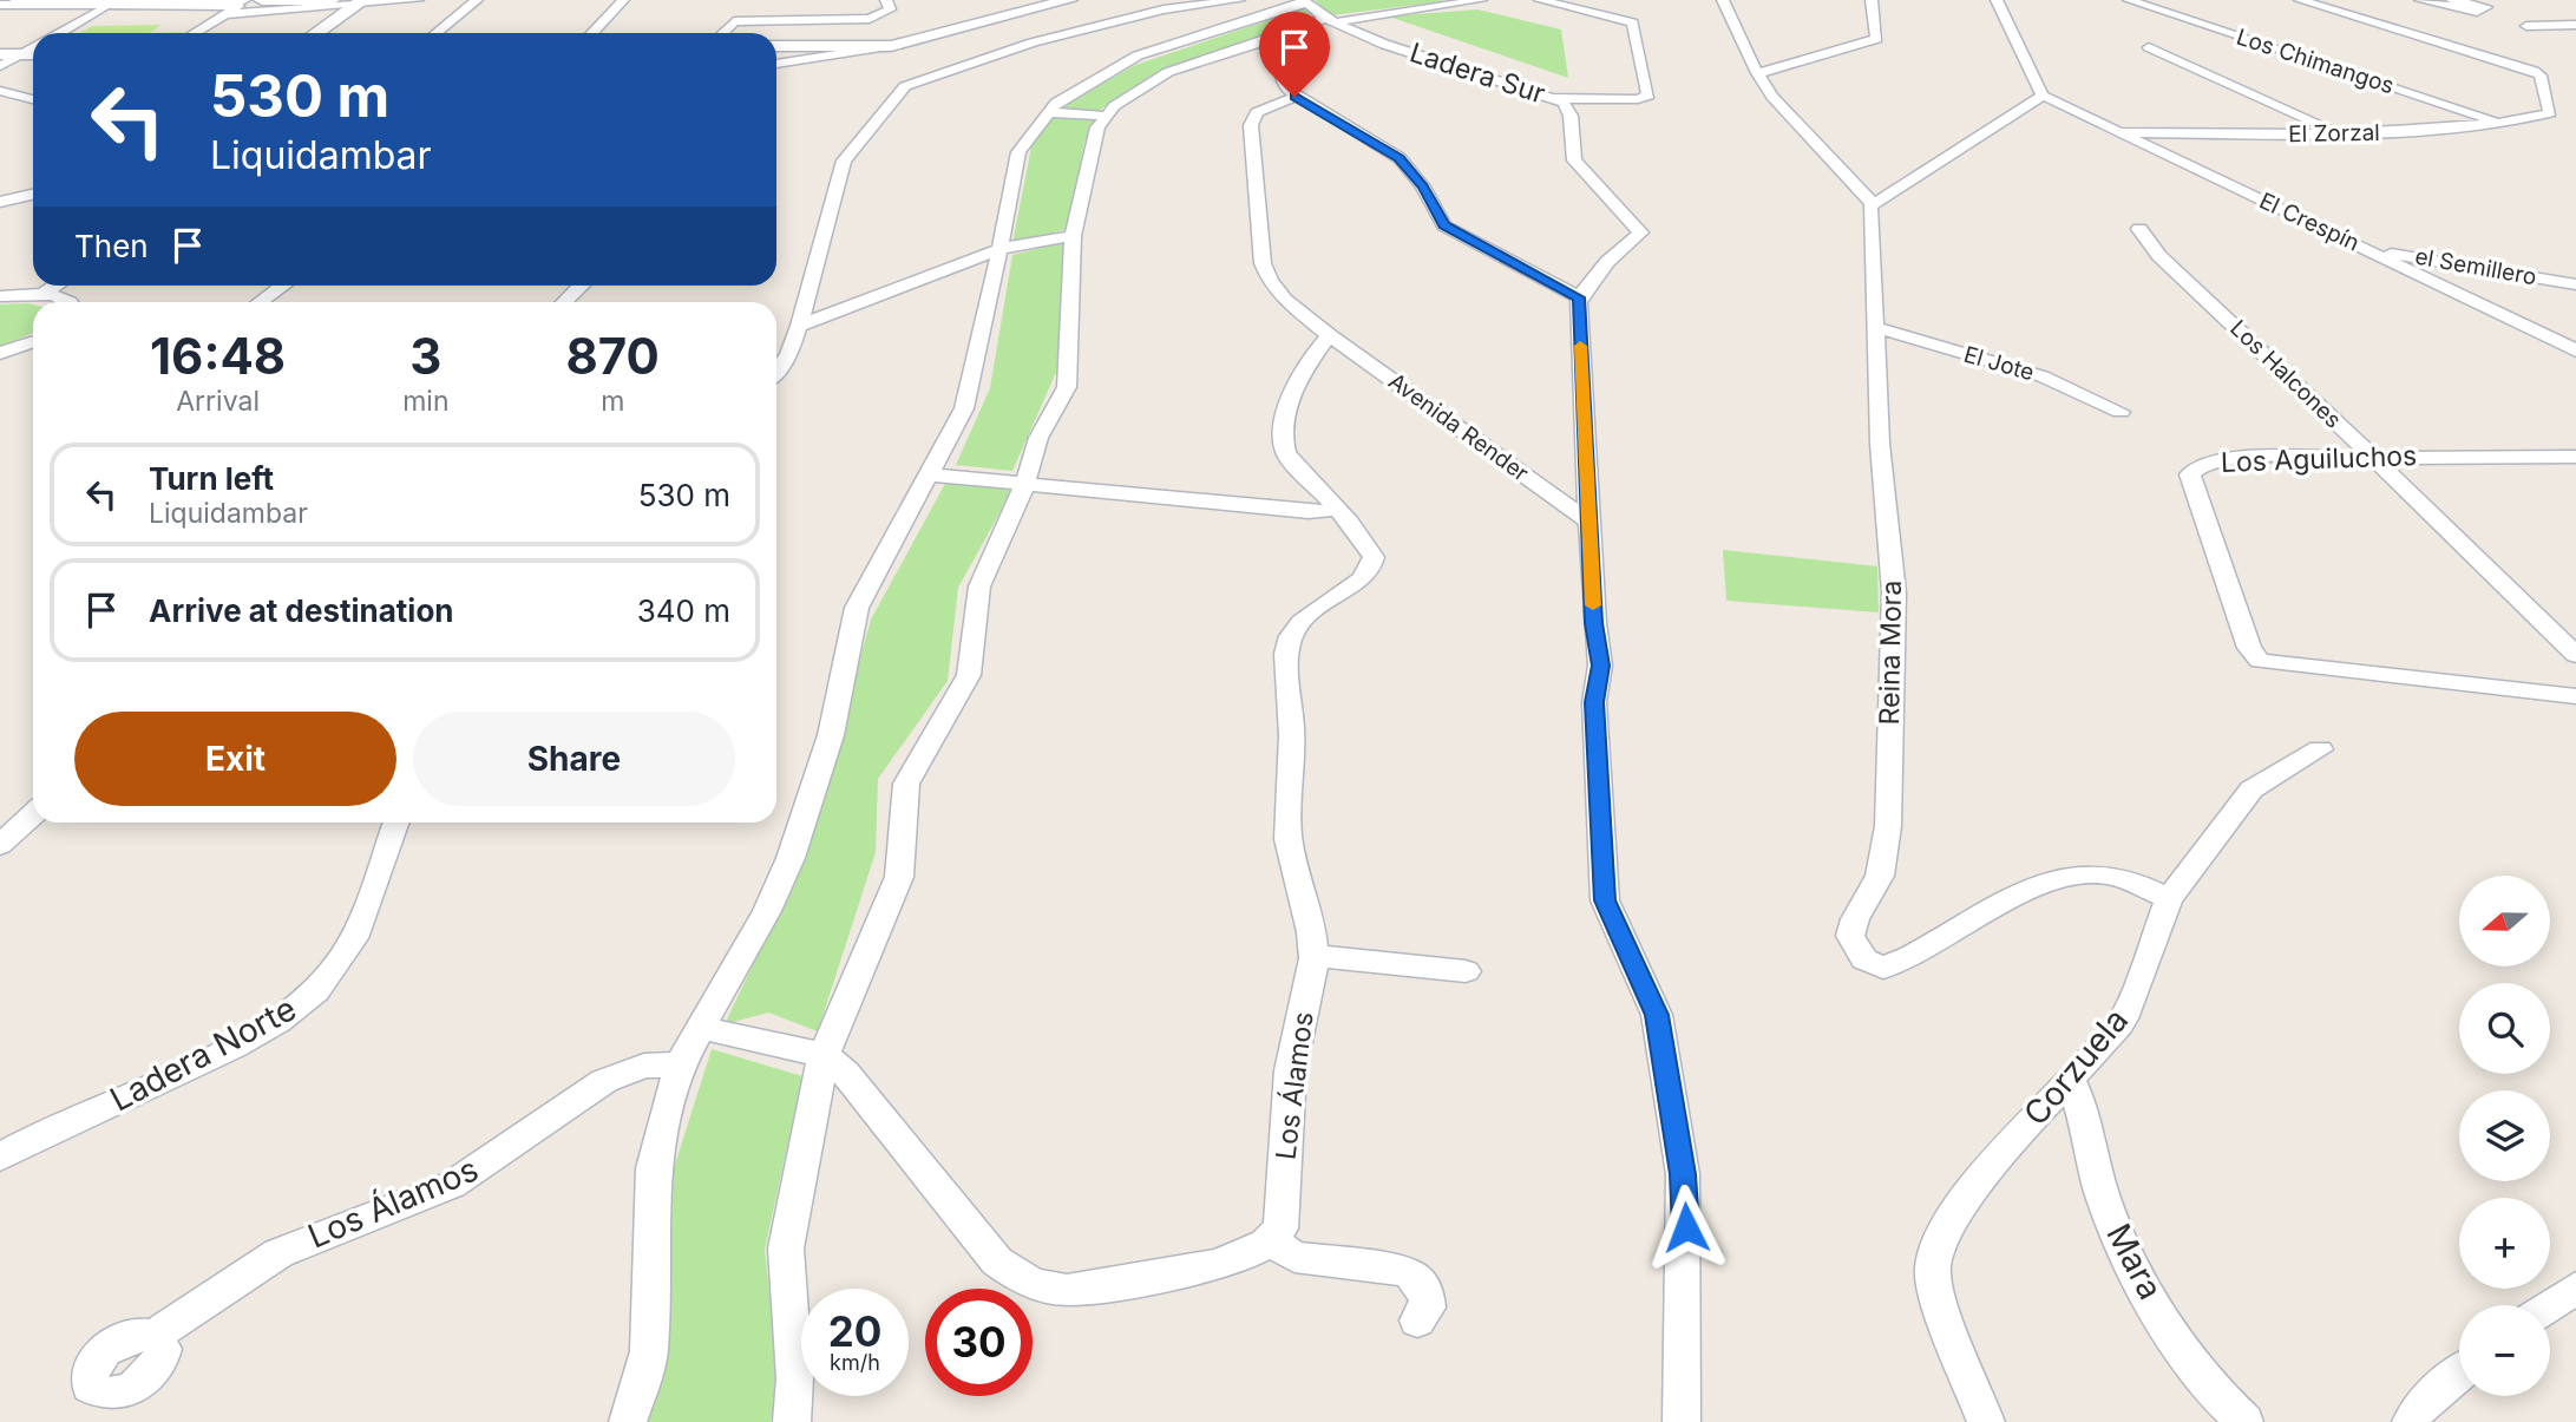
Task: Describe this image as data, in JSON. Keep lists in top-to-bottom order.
{
  "streets": {
    "street": [
      "Los Chimangos",
      "Ladera Sur",
      "El Zorzal",
      "El Crespín",
      "el Semillero",
      "El Jote",
      "Los Halcones",
      "Avenida Render",
      "Los Aguiluchos",
      "Reina Mora",
      "Ladera Norte",
      "Corzuela",
      "Los Álamos",
      "Mara"
    ]
  },
  "crossings": [
    ["Los Chimangos", "El Zorzal"],
    ["El Zorzal", "El Crespín"],
    ["El Crespín", "el Semillero"],
    ["El Jote", "Reina Mora"],
    ["Los Halcones", "Los Aguiluchos"],
    ["Avenida Render", "Los Álamos"],
    ["Reina Mora", "Corzuela"],
    ["Corzuela", "Mara"]
  ],
  "north": "left",
  "page": {
    "turn": ["530 m", "Liquidambar"],
    "then": "Then",
    "eta": [
      "16:48",
      "Arrival",
      "3",
      "min",
      "870",
      "m"
    ],
    "list": [
      {
        "name": "Turn left",
        "note": "Liquidambar",
        "value": "530 m"
      },
      {
        "name": "Arrive at destination",
        "value": "340 m"
      }
    ],
    "buttons": ["Exit", "Share"],
    "map_buttons": ["+", "−"],
    "speed": "20 km/h",
    "limit": "30"
  }
}
